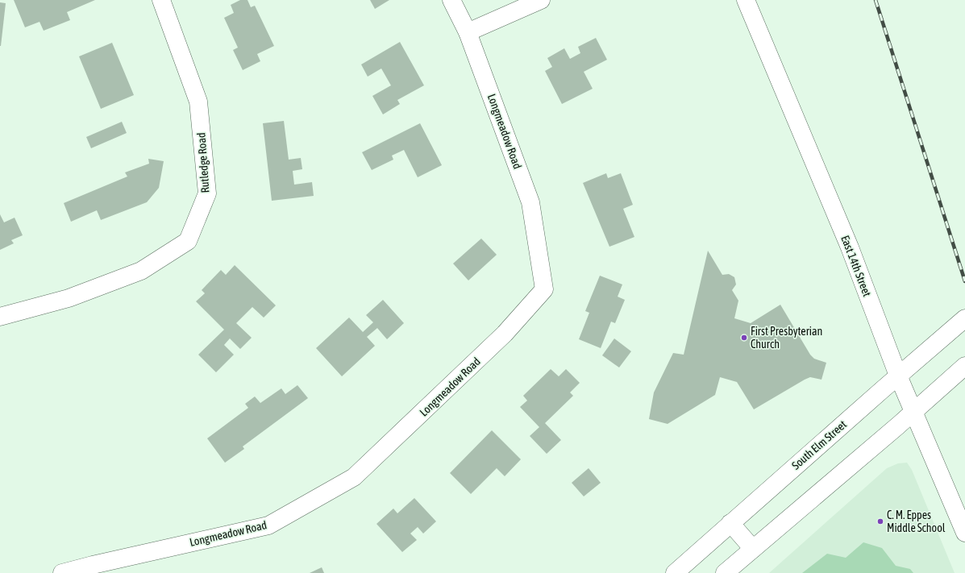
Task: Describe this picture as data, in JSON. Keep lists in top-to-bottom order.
{
  "streets": {
    "street": [
      "Longmeadow Road",
      "Rutledge Road",
      "East 14th Street",
      "South Elm Street"
    ]
  },
  "crossings": [
    ["East 14th Street", "South Elm Street"]
  ],
  "places": ["First Presbyterian Church", "C. M. Eppes Middle School"]
}
